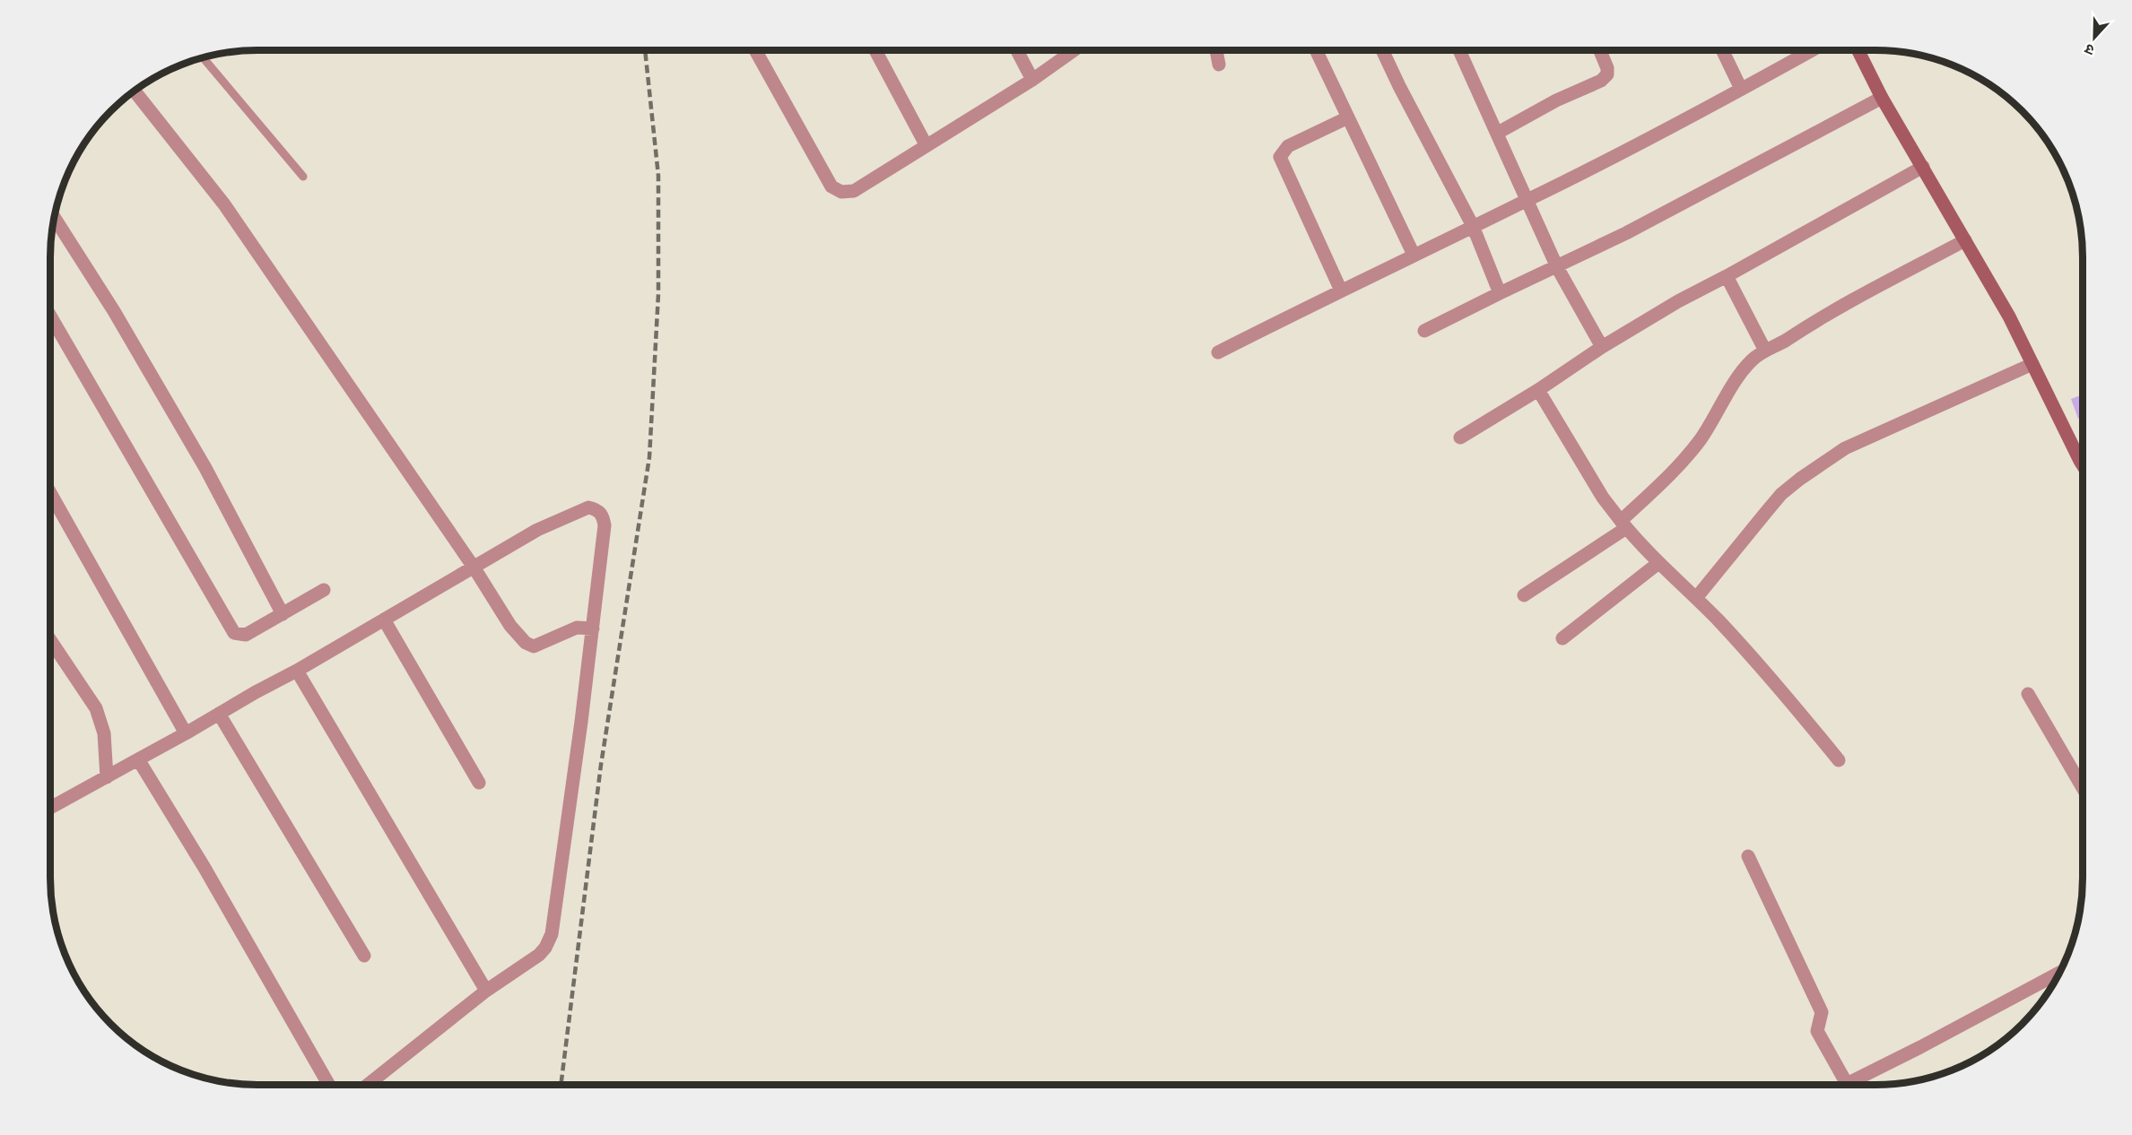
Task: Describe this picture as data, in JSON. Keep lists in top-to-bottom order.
{
  "north": "bottom"
}
